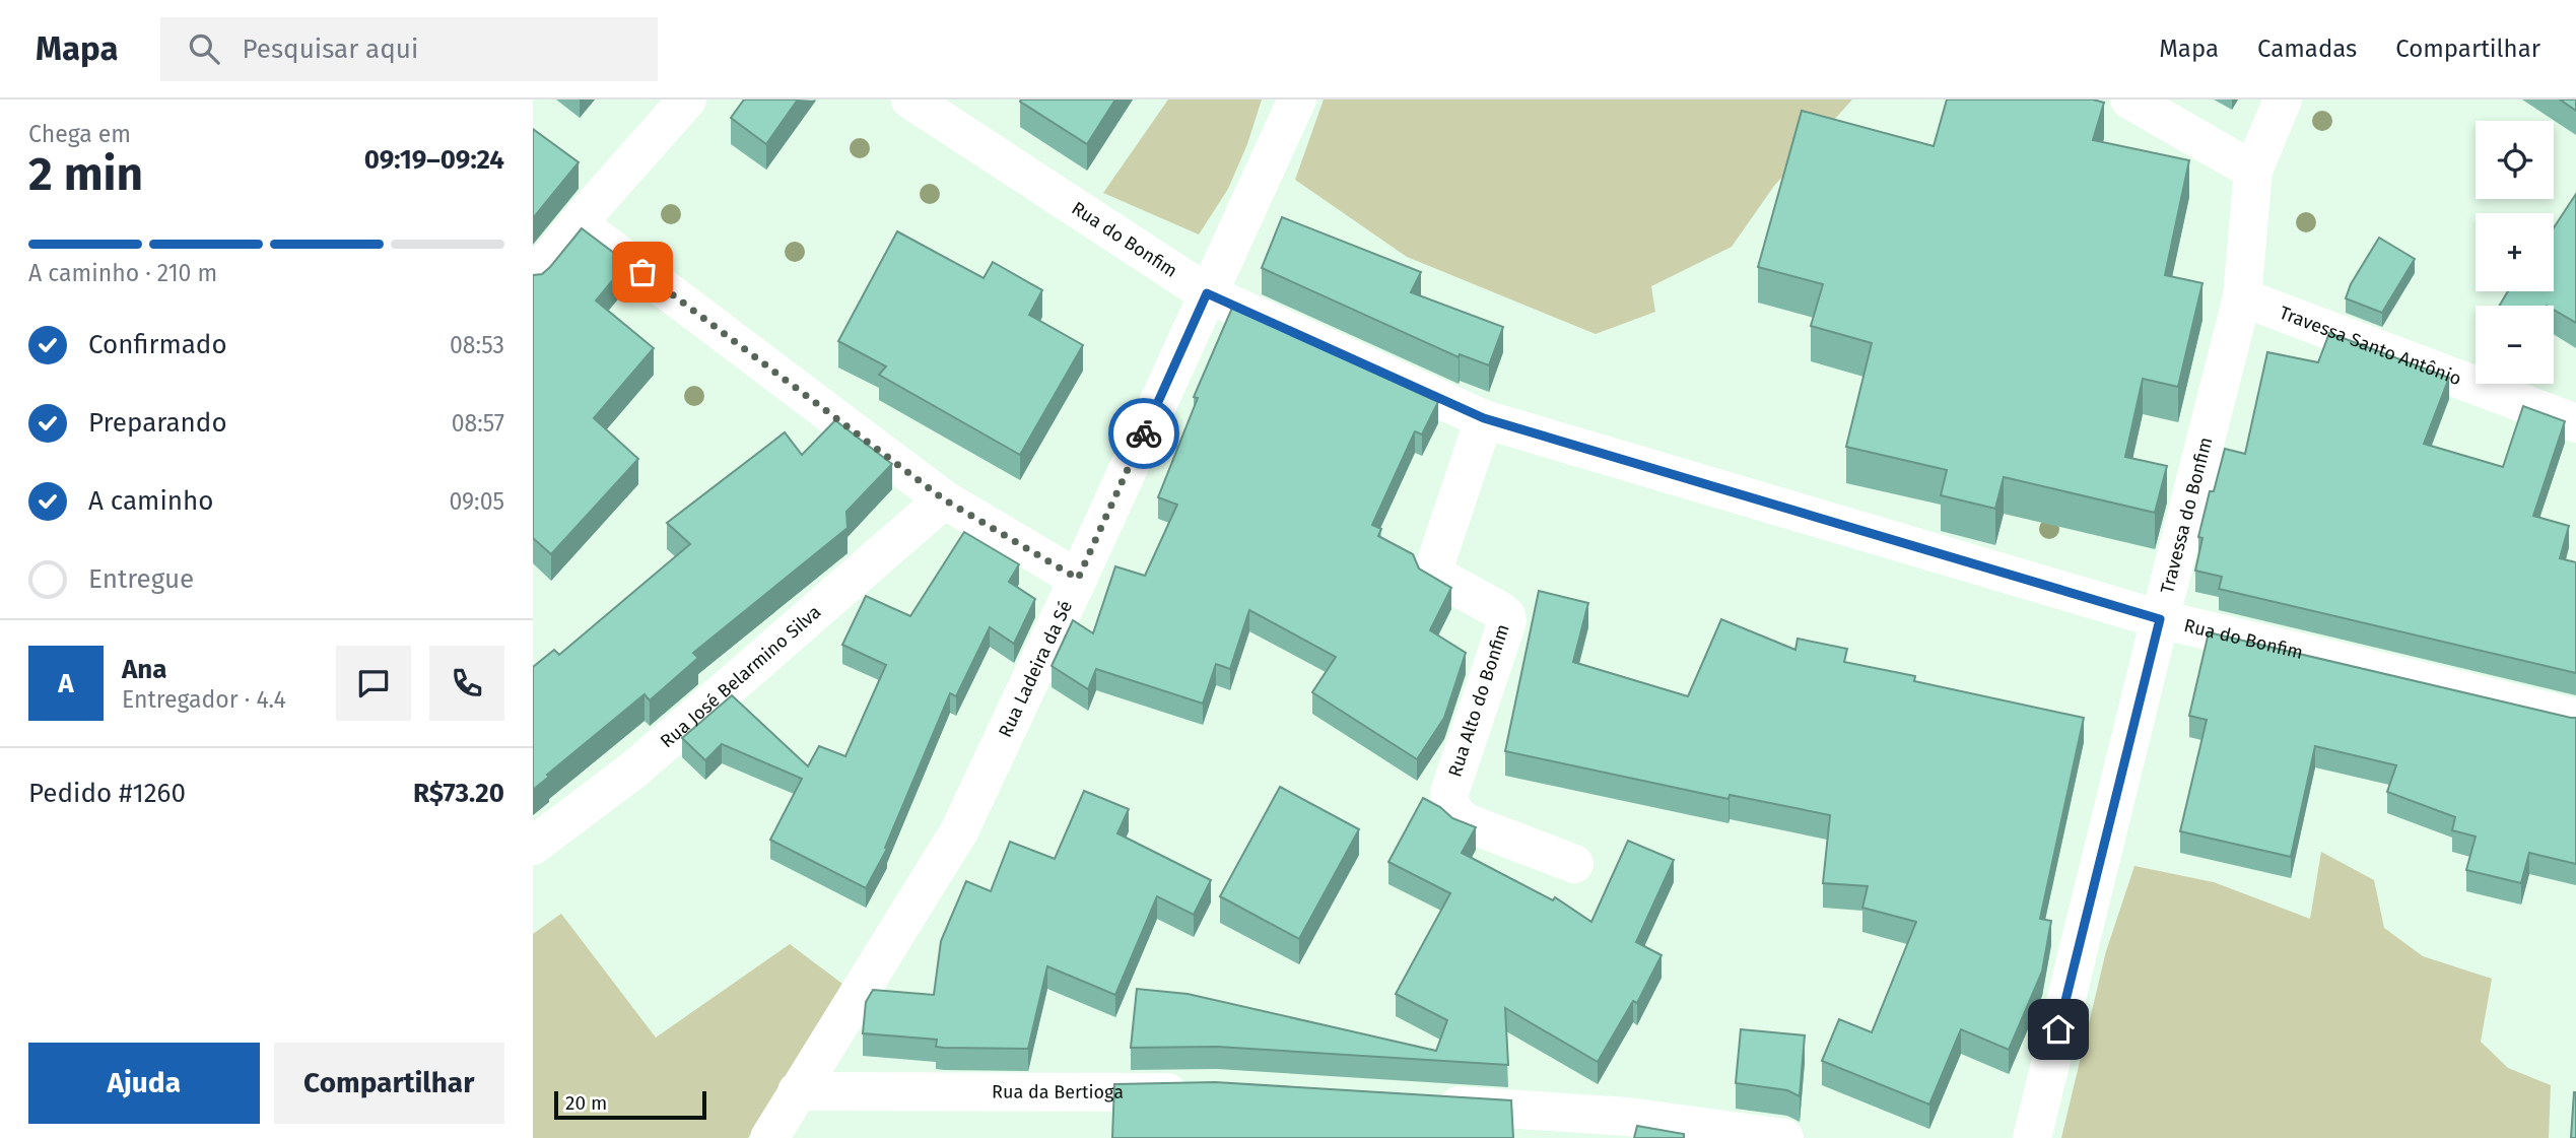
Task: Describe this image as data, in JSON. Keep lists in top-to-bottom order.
{
  "streets": {
    "street": [
      "Rua do Bonfim",
      "Travessa Santo Antônio",
      "Travessa do Bonfim",
      "Rua Ladeira da Sé",
      "Rua José Belarmino Silva",
      "Rua Alto do Bonfim",
      "Rua da Bertioga"
    ]
  },
  "crossings": [
    ["Rua do Bonfim", "Travessa do Bonfim"],
    ["Rua do Bonfim", "Rua Ladeira da Sé"],
    ["Rua do Bonfim", "Rua Alto do Bonfim"],
    ["Travessa Santo Antônio", "Travessa do Bonfim"],
    ["Rua Ladeira da Sé", "Rua da Bertioga"]
  ],
  "scale_bar": "20 m",
  "page": {
    "header": "Mapa",
    "search": "Pesquisar aqui",
    "nav": ["Mapa", "Camadas", "Compartilhar"],
    "heading": ["2 min", "Chega em", "09:19–09:24"],
    "panel": [
      "Ana",
      "Entregador · 4.4",
      "Pedido #1260",
      "R$73.20"
    ],
    "map_buttons": ["+", "−"],
    "bar": "A caminho · 210 m",
    "list": [
      ["Confirmado", "08:53"],
      ["Preparando", "08:57"],
      ["A caminho", "09:05"],
      "Entregue"
    ],
    "round": "A",
    "buttons": ["Ajuda", "Compartilhar"],
    "scale": "20 m"
  }
}
